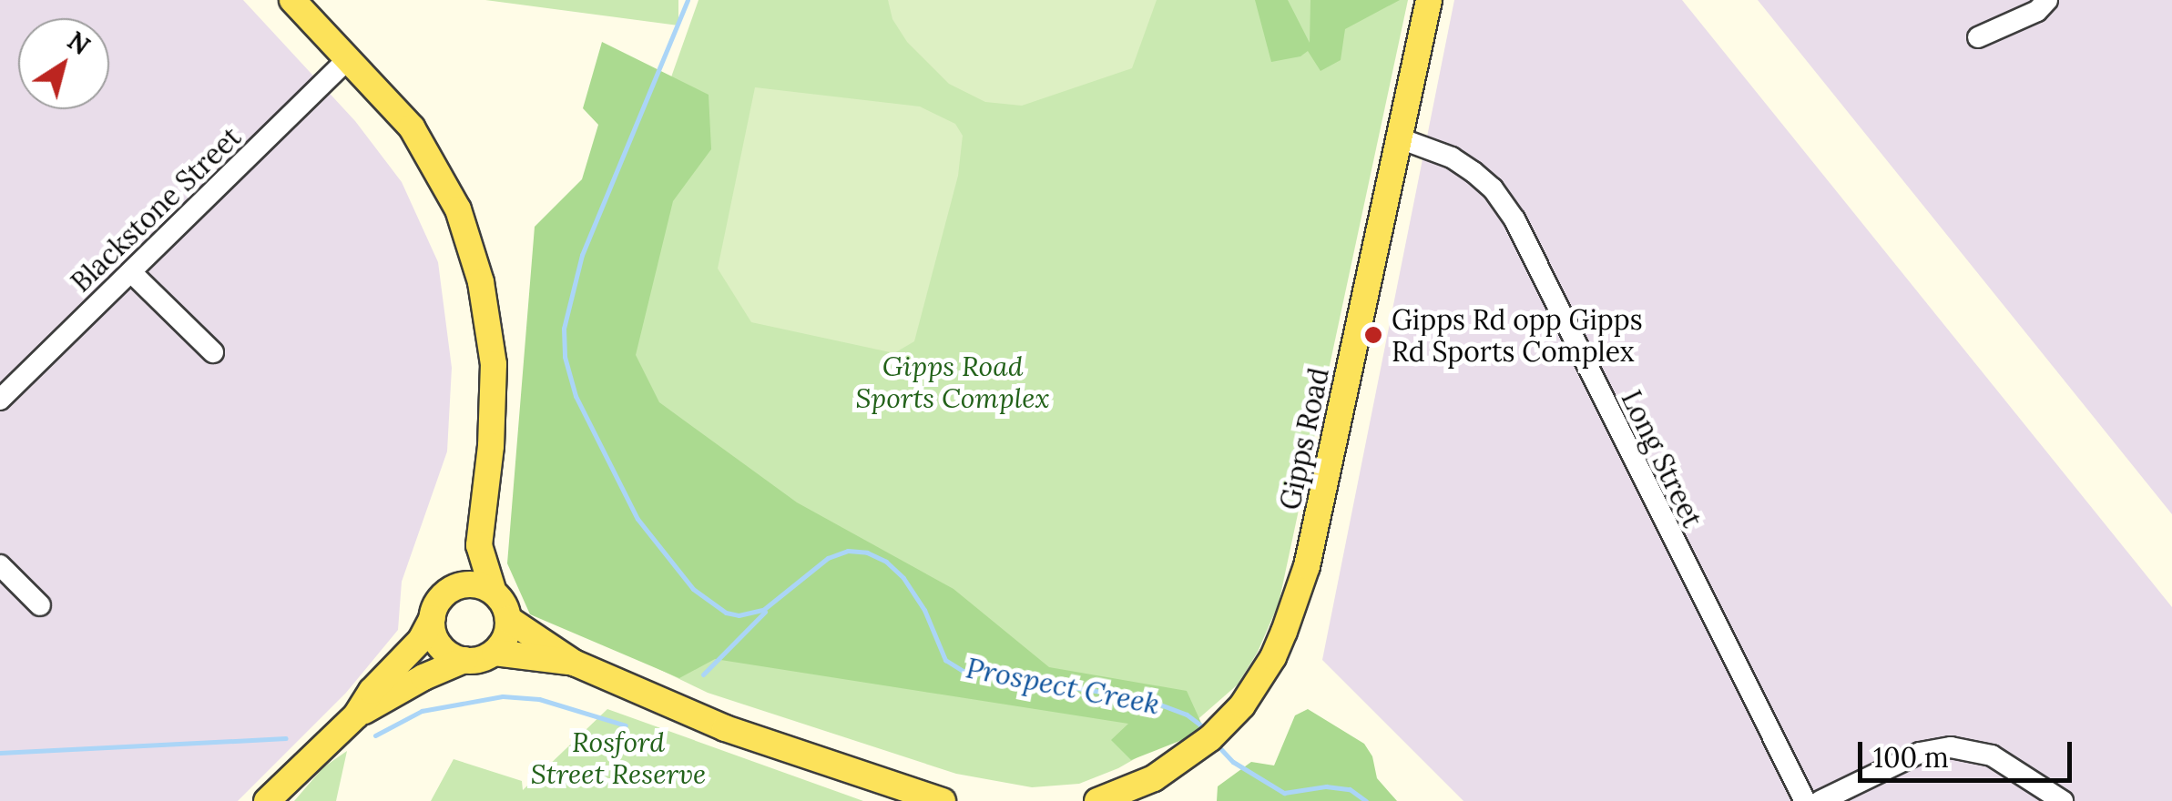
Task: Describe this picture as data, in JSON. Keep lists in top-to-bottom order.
{
  "streets": {
    "main road": ["Gipps Road"],
    "street": ["Blackstone Street", "Long Street"]
  },
  "crossings": [
    ["Gipps Road", "Long Street"]
  ],
  "water": ["Prospect Creek"],
  "parks": ["Gipps Road Sports Complex", "Rosford Street Reserve"],
  "places": ["Gipps Rd opp Gipps Rd Sports Complex"],
  "scale_bar": "100 m",
  "north": "top right"
}
